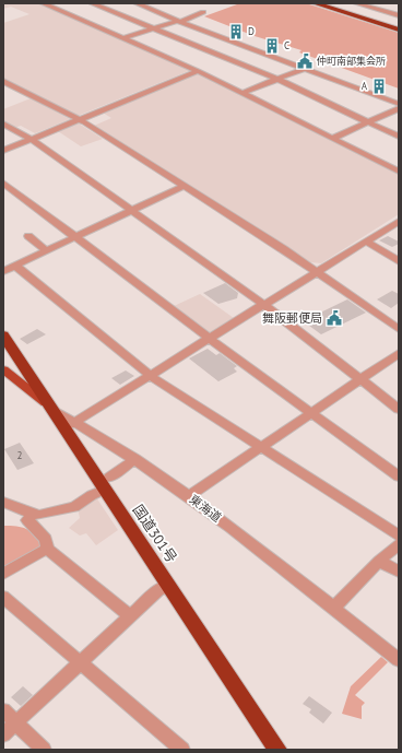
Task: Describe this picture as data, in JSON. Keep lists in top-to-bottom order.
{
  "streets": {
    "highway": ["国道301号"],
    "street": ["東海道"]
  },
  "crossings": [
    ["東海道", "国道301号"]
  ],
  "places": {
    "building": ["D", "C", "A"],
    "public building": ["仲町南部集会所", "舞阪郵便局"]
  },
  "house_numbers": ["2"]
}
